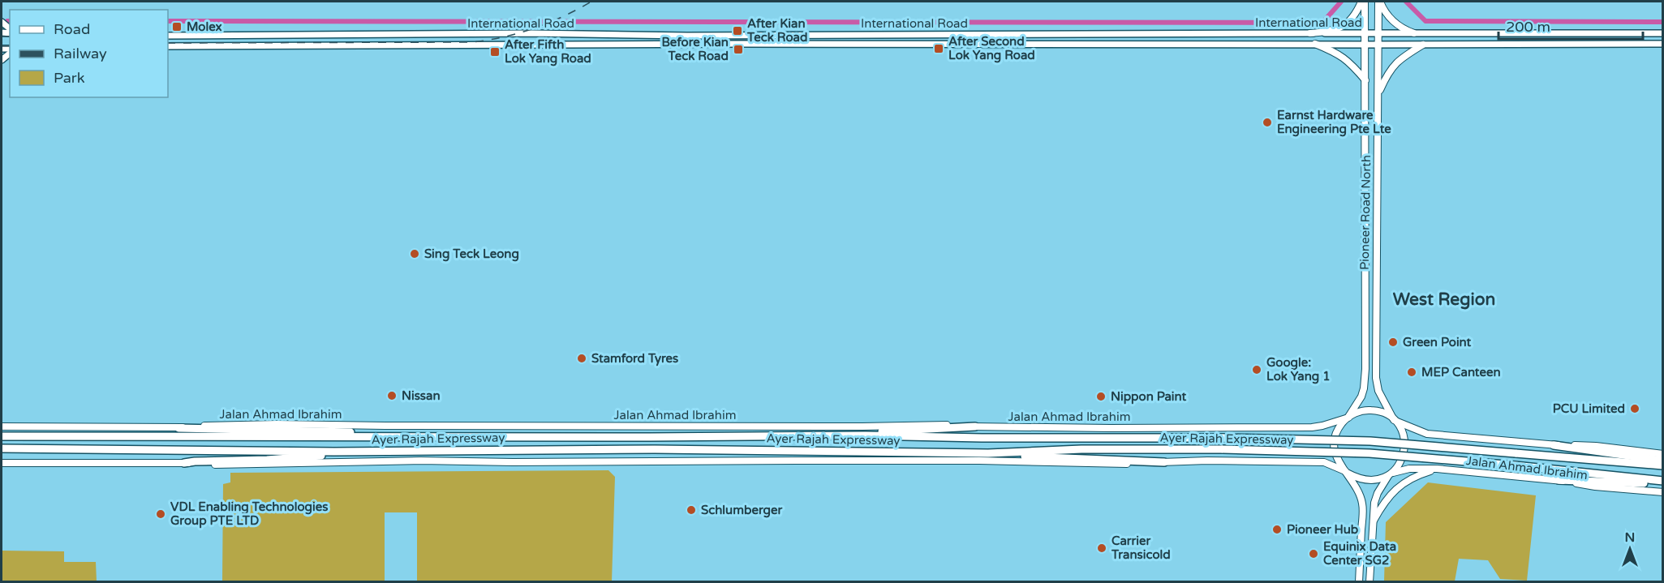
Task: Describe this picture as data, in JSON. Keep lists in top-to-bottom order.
{
  "streets": {
    "highway": ["Ayer Rajah Expressway"],
    "main road": ["International Road", "Pioneer Road North", "Jalan Ahmad Ibrahim"]
  },
  "crossings": [
    ["International Road", "Pioneer Road North"],
    ["Pioneer Road North", "Jalan Ahmad Ibrahim"]
  ],
  "districts": ["West Region"],
  "places": {
    "transit": [
      "Molex",
      "After Kian Teck Road",
      "After Second Lok Yang Road",
      "Before Kian Teck Road",
      "After Fifth Lok Yang Road"
    ],
    "other": [
      "Earnst Hardware Engineering Pte Lte",
      "Sing Teck Leong",
      "Green Point",
      "Stamford Tyres",
      "Google: Lok Yang 1",
      "MEP Canteen",
      "Nissan",
      "Nippon Paint",
      "PCU Limited",
      "Schlumberger",
      "VDL Enabling Technologies Group PTE LTD",
      "Pioneer Hub",
      "Carrier Transicold",
      "Equinix Data Center SG2"
    ]
  },
  "legend": ["Road", "Railway", "Park"],
  "scale_bar": "200 m",
  "north": "top"
}
